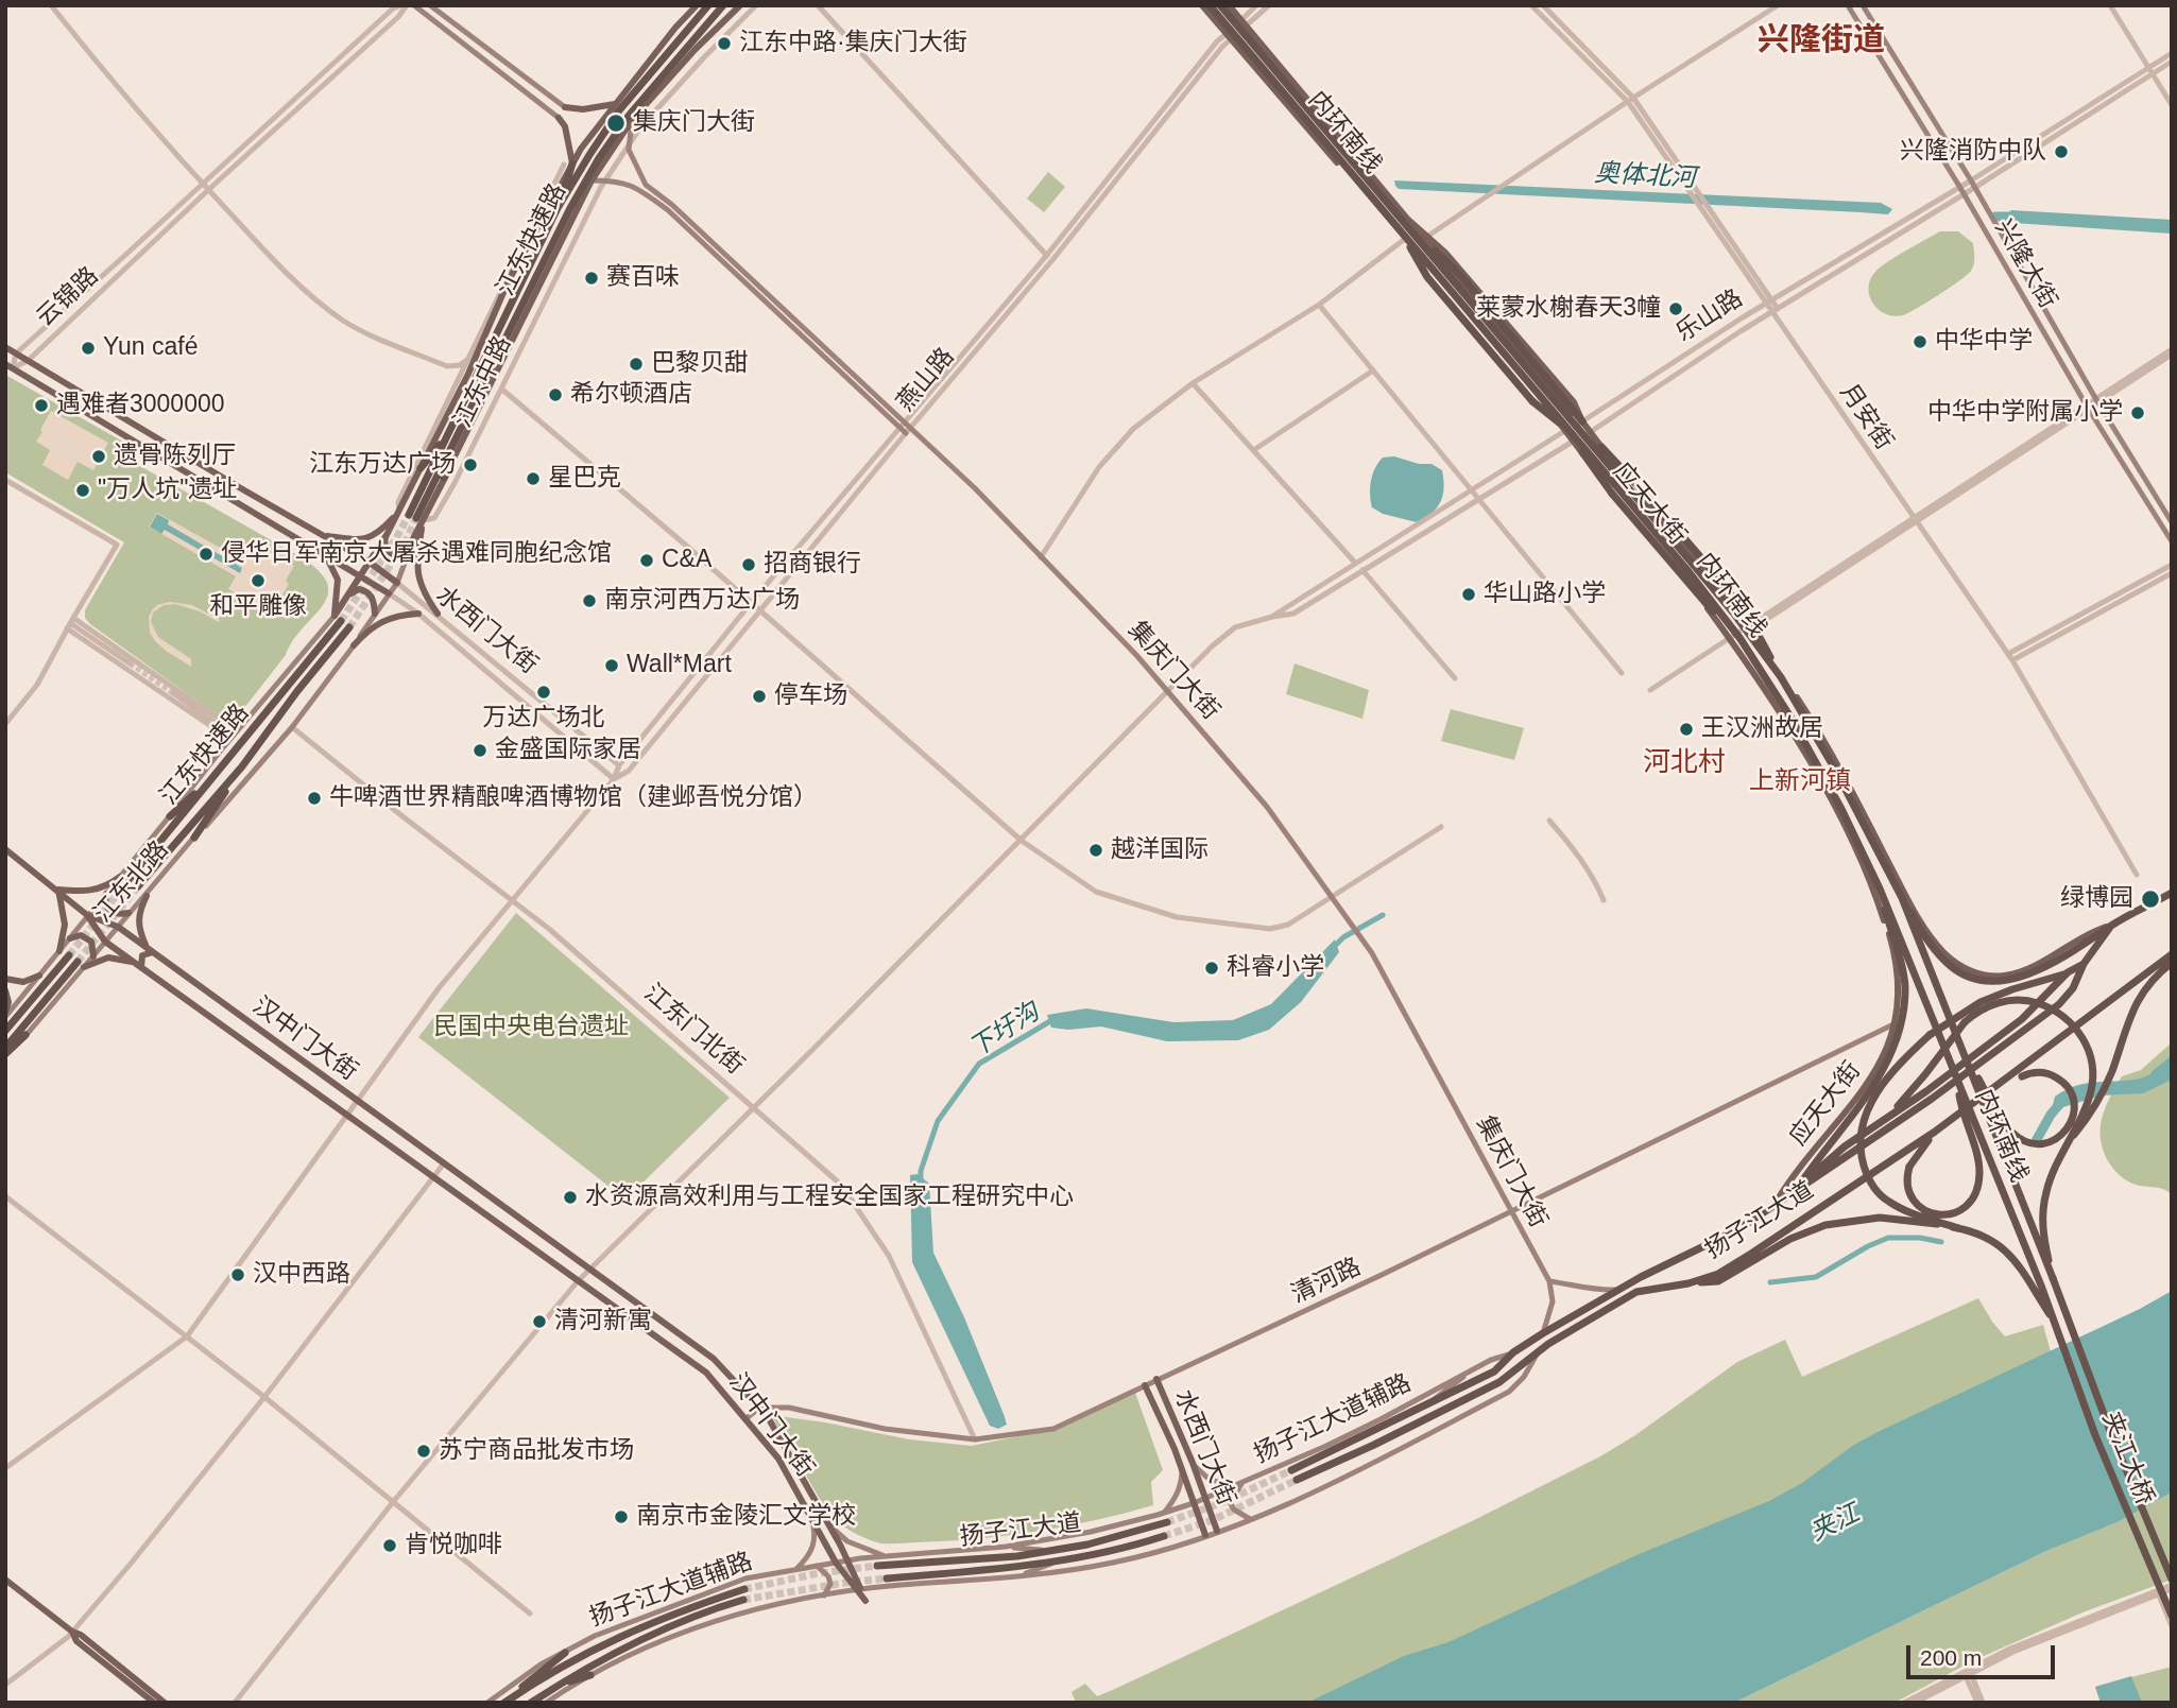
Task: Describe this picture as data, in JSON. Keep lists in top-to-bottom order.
{
  "streets": {
    "highway": [
      "内环南线",
      "江东快速路",
      "扬子江大道",
      "夹江大桥"
    ],
    "main road": [
      "兴隆大街",
      "江东中路",
      "应天大街",
      "水西门大街",
      "集庆门大街",
      "江东北路",
      "汉中门大街",
      "清河路",
      "扬子江大道辅路"
    ],
    "street": [
      "云锦路",
      "乐山路",
      "燕山路",
      "月安街",
      "江东门北街"
    ]
  },
  "crossings": [
    ["内环南线", "应天大街"],
    ["内环南线", "夹江大桥"],
    ["江东快速路", "江东中路"],
    ["江东快速路", "江东北路"],
    ["兴隆大街", "乐山路"],
    ["云锦路", "水西门大街"],
    ["乐山路", "月安街"],
    ["乐山路", "应天大街"],
    ["乐山路", "集庆门大街"],
    ["乐山路", "江东门北街"],
    ["乐山路", "汉中门大街"],
    ["燕山路", "应天大街"],
    ["燕山路", "水西门大街"],
    ["燕山路", "集庆门大街"],
    ["燕山路", "江东门北街"],
    ["燕山路", "汉中门大街"],
    ["江东中路", "水西门大街"],
    ["江东中路", "江东北路"],
    ["应天大街", "扬子江大道"],
    ["应天大街", "清河路"],
    ["水西门大街", "江东北路"],
    ["水西门大街", "清河路"],
    ["水西门大街", "扬子江大道辅路"],
    ["集庆门大街", "清河路"],
    ["江东北路", "江东门北街"],
    ["江东北路", "汉中门大街"],
    ["江东门北街", "清河路"],
    ["汉中门大街", "清河路"],
    ["汉中门大街", "扬子江大道辅路"],
    ["扬子江大道", "扬子江大道辅路"]
  ],
  "districts": ["兴隆街道", "河北村", "上新河镇"],
  "water": ["奥体北河", "下圩沟", "夹江"],
  "parks": ["民国中央电台遗址"],
  "places": [
    "江东中路·集庆门大街",
    "集庆门大街",
    "兴隆消防中队",
    "赛百味",
    "莱蒙水榭春天3幢",
    "中华中学",
    "Yun café",
    "巴黎贝甜",
    "希尔顿酒店",
    "遇难者3000000",
    "中华中学附属小学",
    "遗骨陈列厅",
    "江东万达广场",
    "星巴克",
    "\"万人坑\"遗址",
    "侵华日军南京大屠杀遇难同胞纪念馆",
    "C&A",
    "招商银行",
    "和平雕像",
    "华山路小学",
    "南京河西万达广场",
    "Wall*Mart",
    "万达广场北",
    "停车场",
    "王汉洲故居",
    "金盛国际家居",
    "牛啤酒世界精酿啤酒博物馆（建邺吾悦分馆）",
    "越洋国际",
    "绿博园",
    "科睿小学",
    "水资源高效利用与工程安全国家工程研究中心",
    "汉中西路",
    "清河新寓",
    "苏宁商品批发市场",
    "南京市金陵汇文学校",
    "肯悦咖啡"
  ],
  "scale_bar": "200 m"
}
